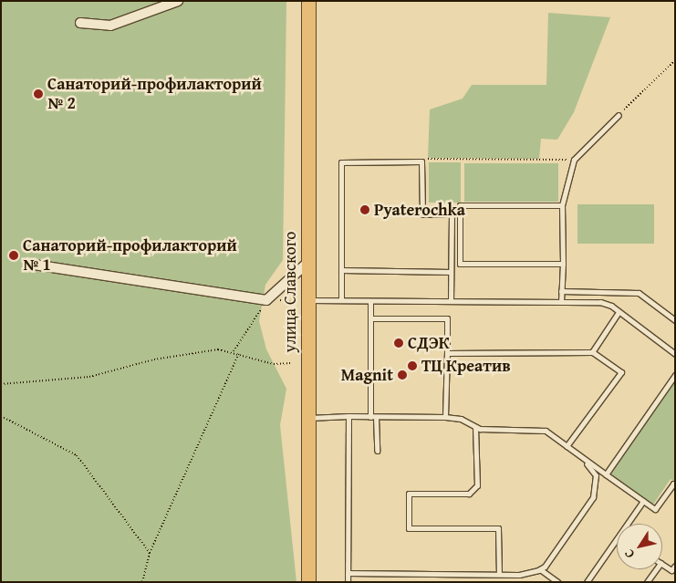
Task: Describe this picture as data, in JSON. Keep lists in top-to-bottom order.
{
  "streets": {
    "main road": ["улица Славского"]
  },
  "places": [
    "Санаторий-профилакторий № 2",
    "Pyaterochka",
    "Санаторий-профилакторий № 1",
    "СДЭК",
    "ТЦ Креатив",
    "Magnit"
  ],
  "north": "bottom left"
}
